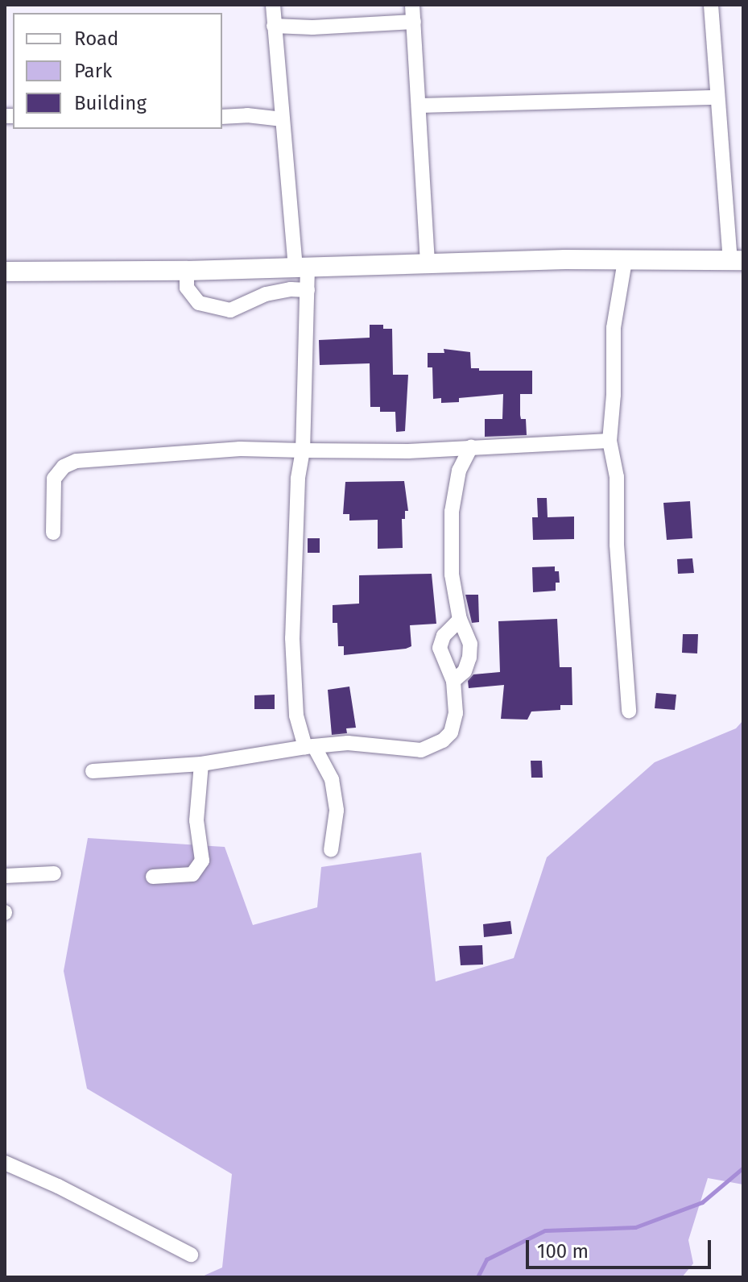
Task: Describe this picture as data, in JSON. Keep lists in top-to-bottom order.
{
  "legend": ["Road", "Park", "Building"],
  "scale_bar": "100 m"
}
